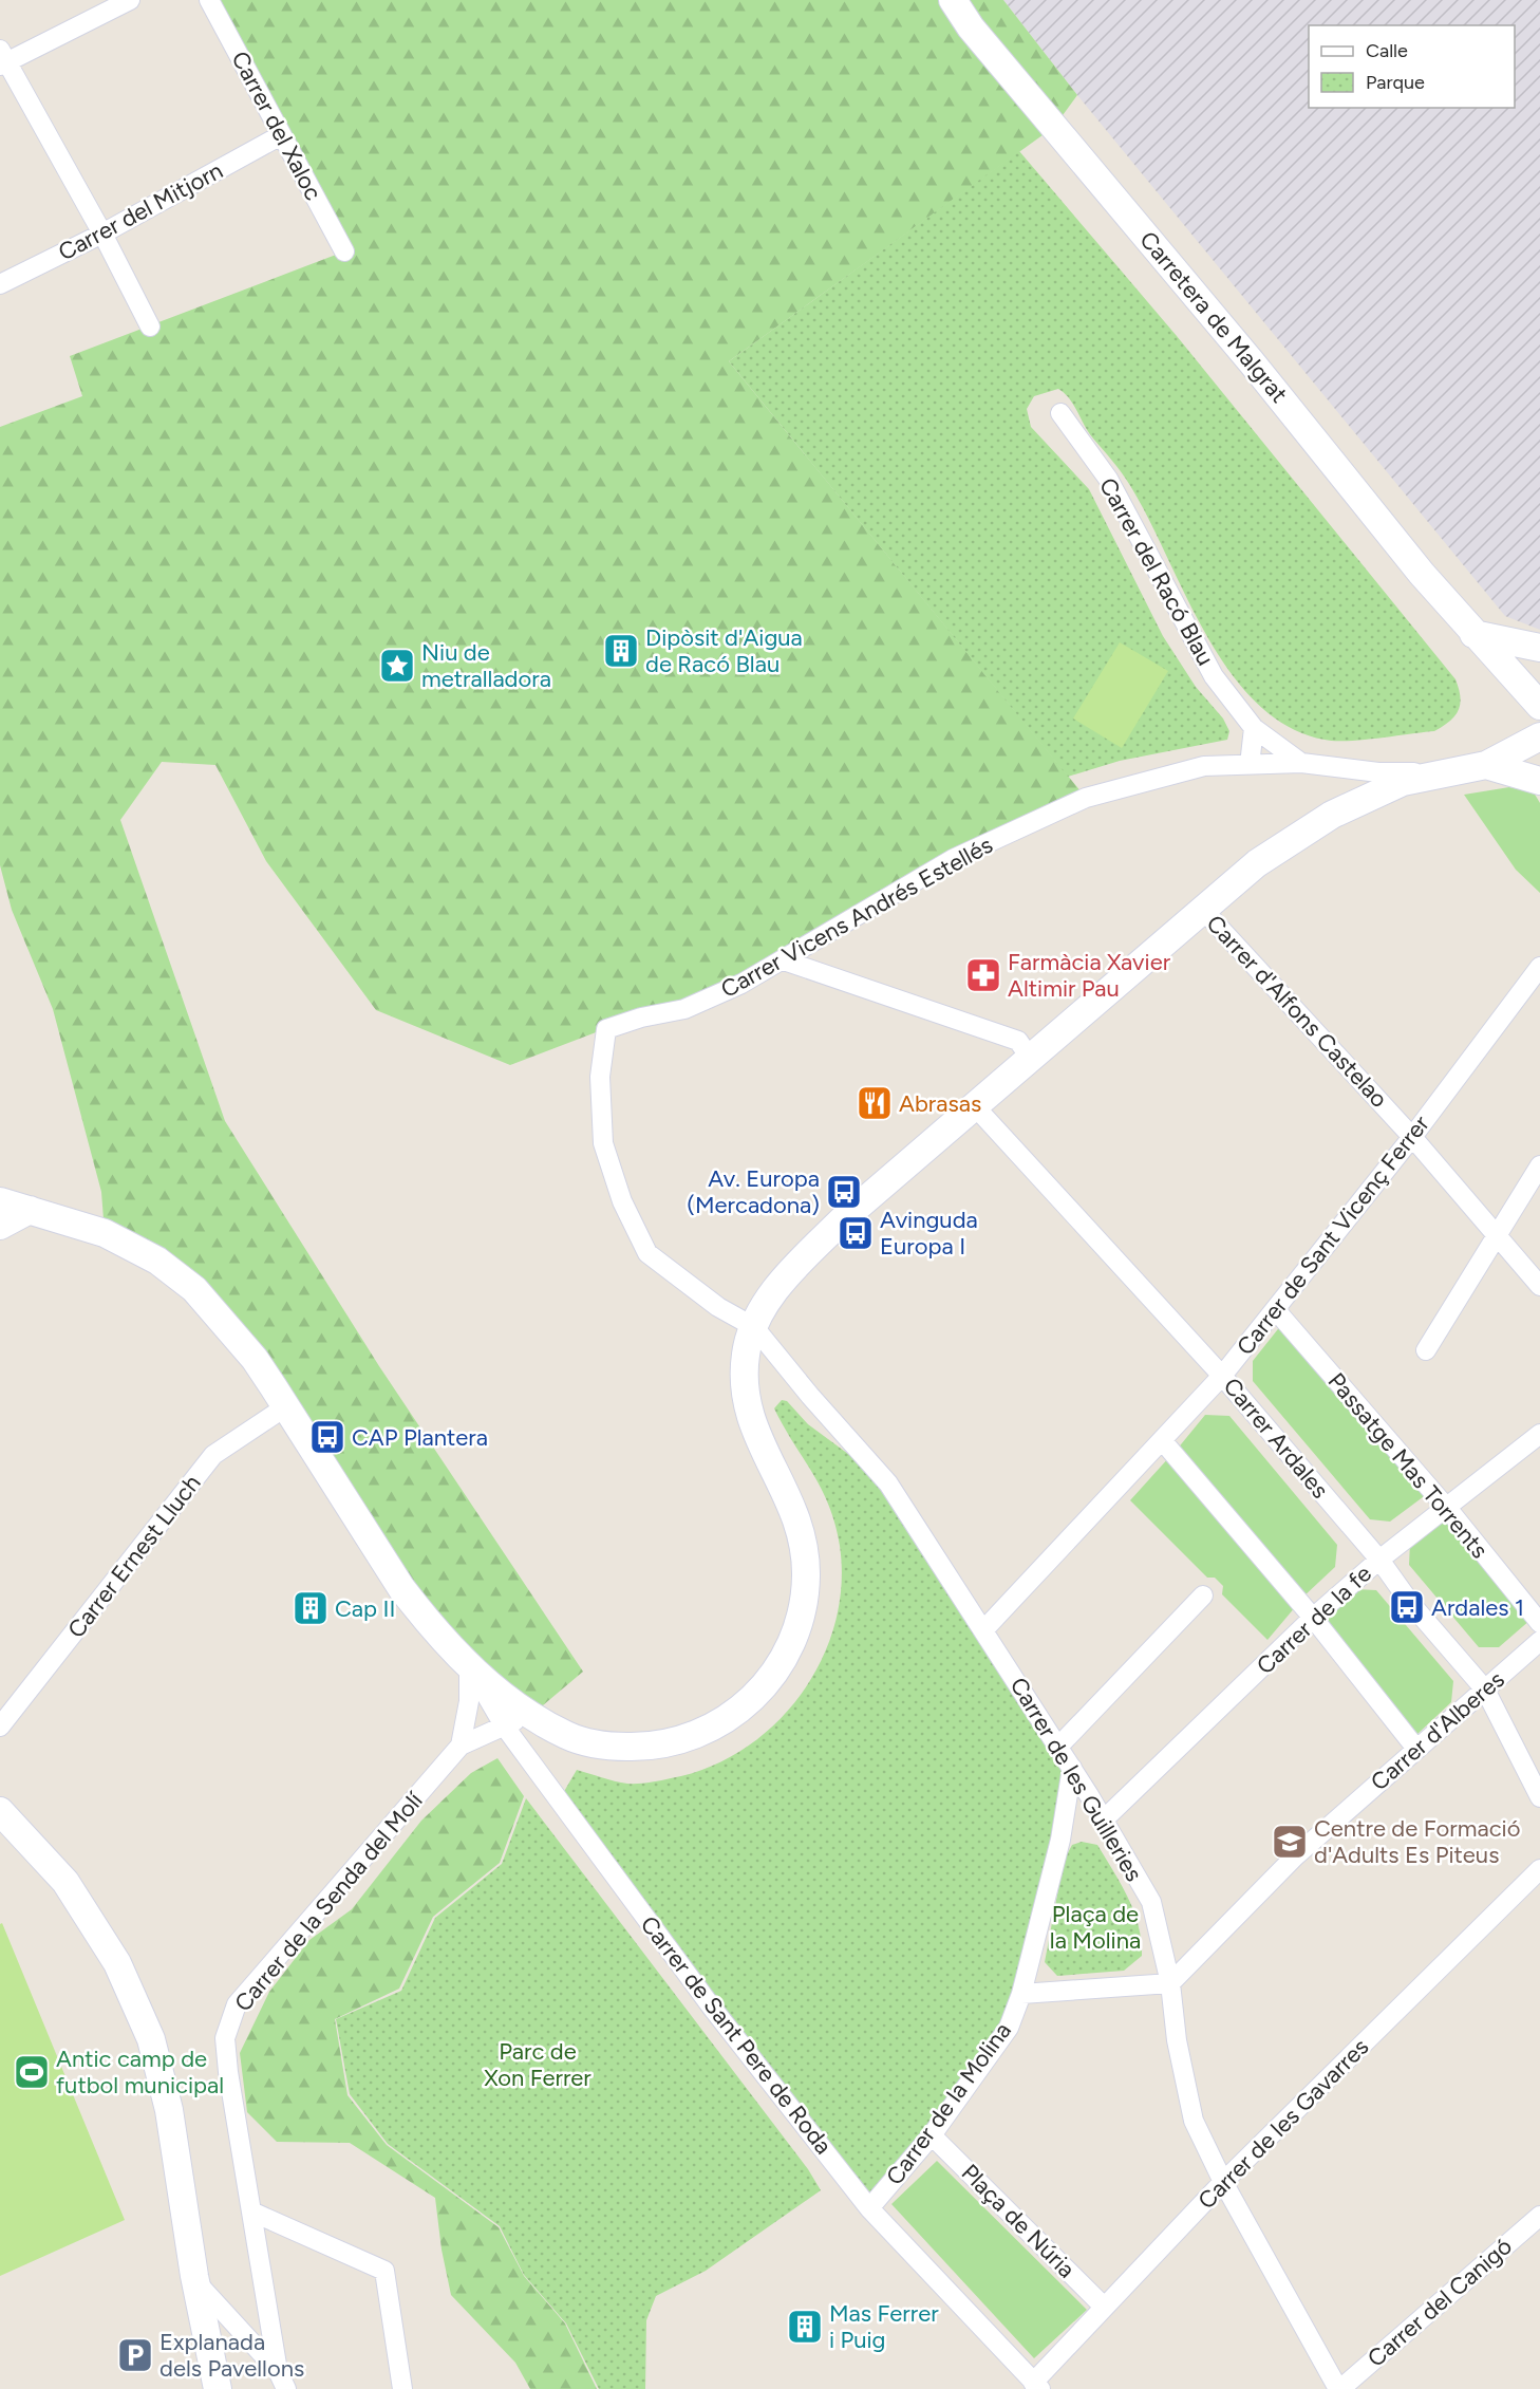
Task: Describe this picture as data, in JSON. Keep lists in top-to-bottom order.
{
  "streets": {
    "street": [
      "Carrer del Xaloc",
      "Carrer del Mitjorn",
      "Carretera de Malgrat",
      "Carrer del Racó Blau",
      "Carrer Vicens Andrés Estellés",
      "Carrer d'Alfons Castelao",
      "Carrer de Sant Vicenç Ferrer",
      "Carrer Ardales",
      "Passatge Mas Torrents",
      "Carrer Ernest Lluch",
      "Carrer de la fe",
      "Carrer d'Alberes",
      "Carrer de les Guilleries",
      "Carrer de la Senda del Molí",
      "Carrer de Sant Pere de Roda",
      "Carrer de la Molina",
      "Carrer de les Gavarres",
      "Plaça de Núria",
      "Carrer del Canigó"
    ]
  },
  "crossings": [
    ["Carrer del Xaloc", "Carrer del Mitjorn"],
    ["Carrer del Racó Blau", "Carrer Vicens Andrés Estellés"],
    ["Carrer Vicens Andrés Estellés", "Carrer de les Guilleries"],
    ["Carrer d'Alfons Castelao", "Carrer de Sant Vicenç Ferrer"],
    ["Carrer de Sant Vicenç Ferrer", "Carrer Ardales"],
    ["Carrer de Sant Vicenç Ferrer", "Passatge Mas Torrents"],
    ["Carrer de Sant Vicenç Ferrer", "Carrer de les Guilleries"],
    ["Carrer Ardales", "Carrer de la fe"],
    ["Carrer Ardales", "Carrer d'Alberes"],
    ["Passatge Mas Torrents", "Carrer de la fe"],
    ["Carrer de la fe", "Carrer de les Guilleries"],
    ["Carrer d'Alberes", "Carrer de les Guilleries"],
    ["Carrer de les Guilleries", "Carrer de les Gavarres"],
    ["Carrer de les Guilleries", "Carrer del Canigó"],
    ["Carrer de la Senda del Molí", "Carrer de Sant Pere de Roda"],
    ["Carrer de Sant Pere de Roda", "Carrer de la Molina"],
    ["Carrer de Sant Pere de Roda", "Carrer de les Gavarres"],
    ["Carrer de la Molina", "Plaça de Núria"],
    ["Carrer de les Gavarres", "Plaça de Núria"]
  ],
  "parks": ["Plaça de la Molina", "Parc de Xon Ferrer"],
  "places": {
    "building": ["Dipòsit d'Aigua de Racó Blau", "Cap II", "Mas Ferrer i Puig"],
    "place": ["Niu de metralladora"],
    "pharmacy": ["Farmàcia Xavier Altimir Pau"],
    "restaurant": ["Abrasas"],
    "bus stop": [
      "Av. Europa (Mercadona)",
      "Avinguda Europa I",
      "CAP Plantera",
      "Ardales 1"
    ],
    "school or university": ["Centre de Formació d'Adults Es Piteus"],
    "sports": ["Antic camp de futbol municipal"],
    "parking": ["Explanada dels Pavellons"]
  },
  "legend": ["Calle", "Parque"]
}
